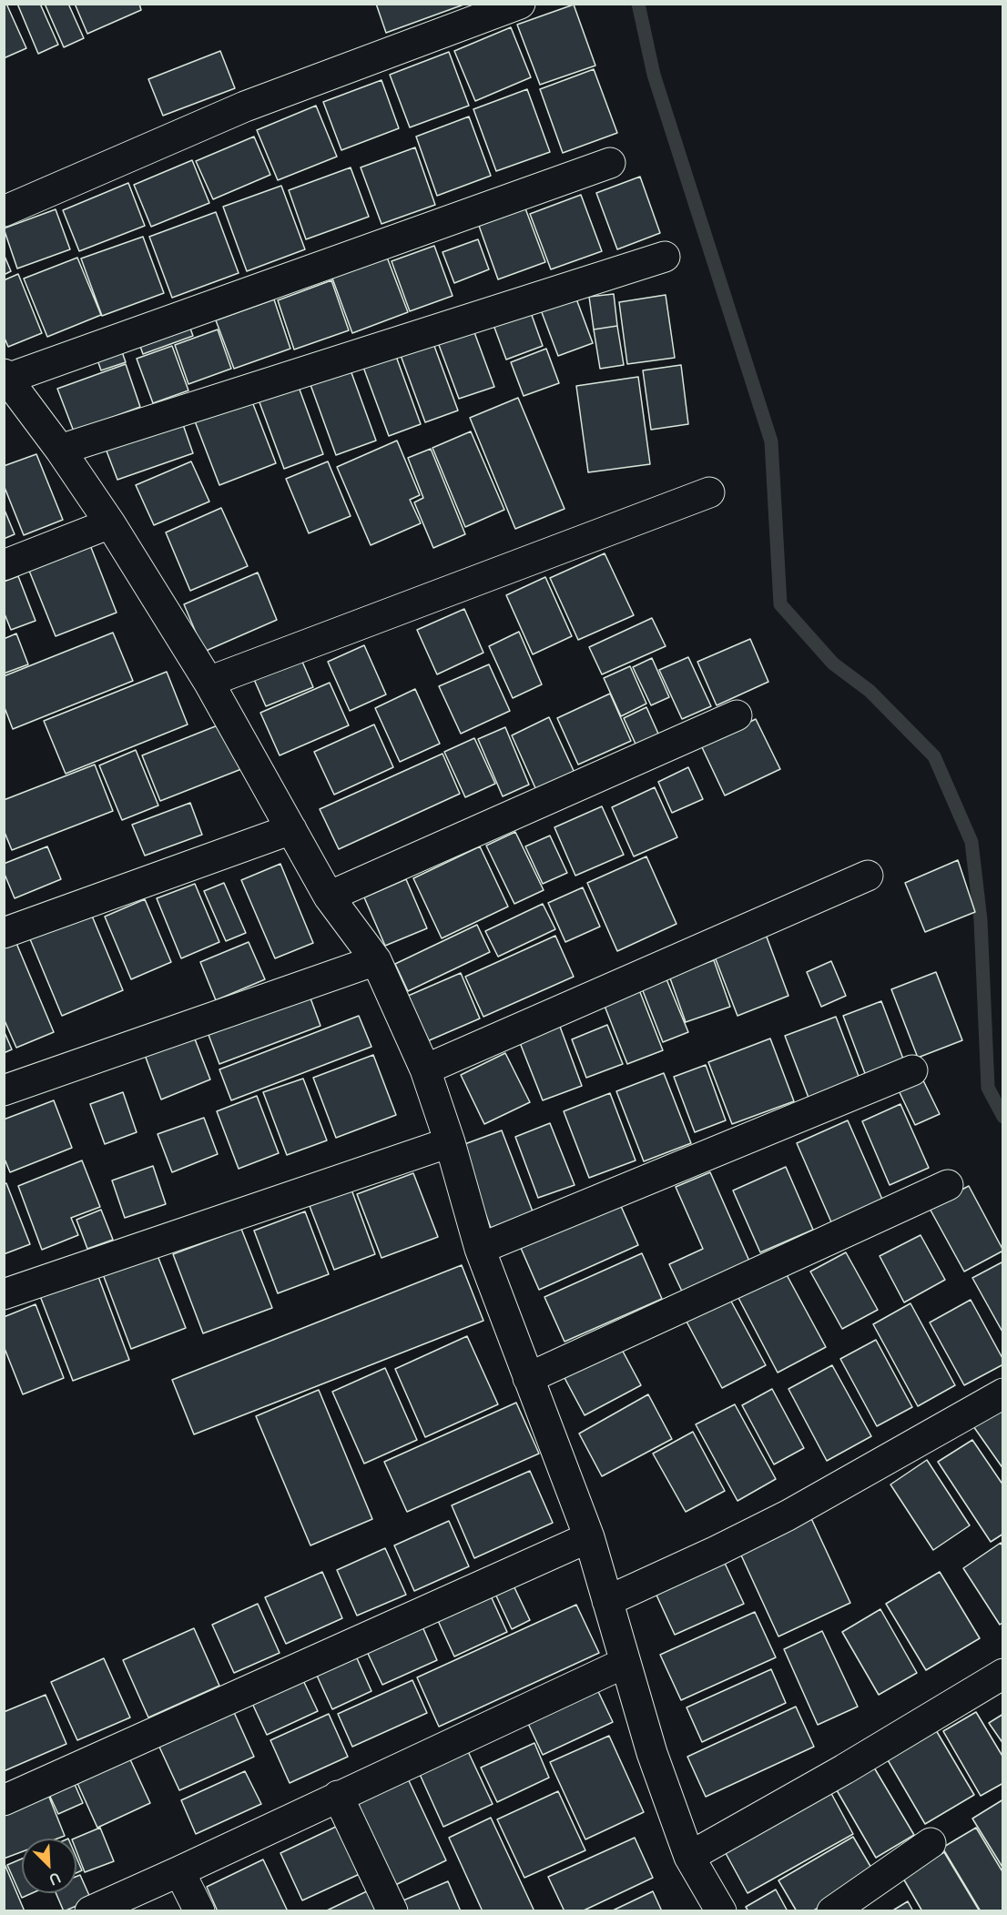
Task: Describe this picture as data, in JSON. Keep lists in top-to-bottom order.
{
  "north": "bottom right"
}
